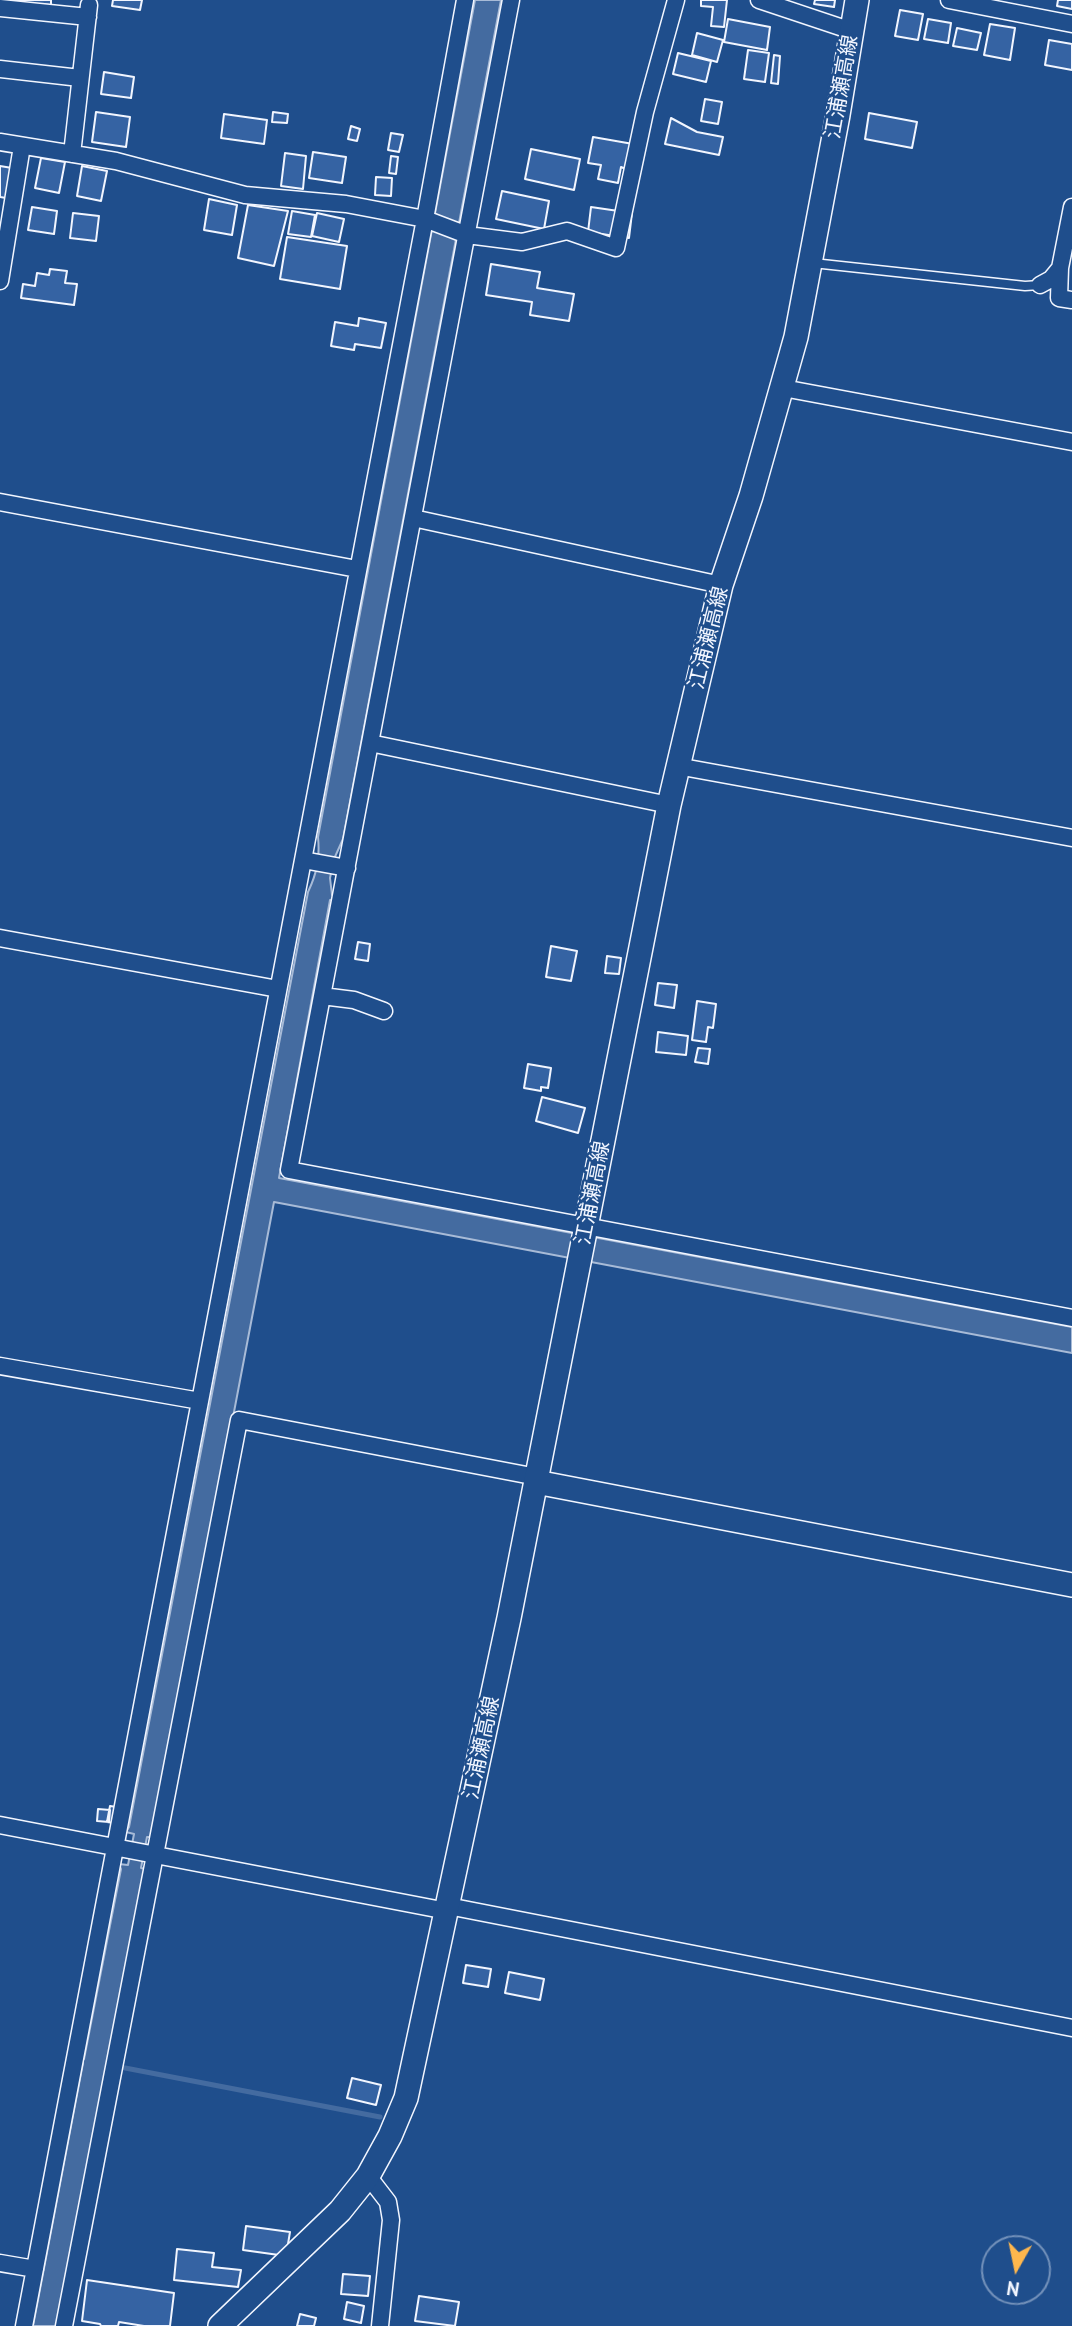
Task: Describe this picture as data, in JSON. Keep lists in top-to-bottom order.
{
  "streets": {
    "main road": ["江浦瀬高線"]
  },
  "north": "bottom"
}
